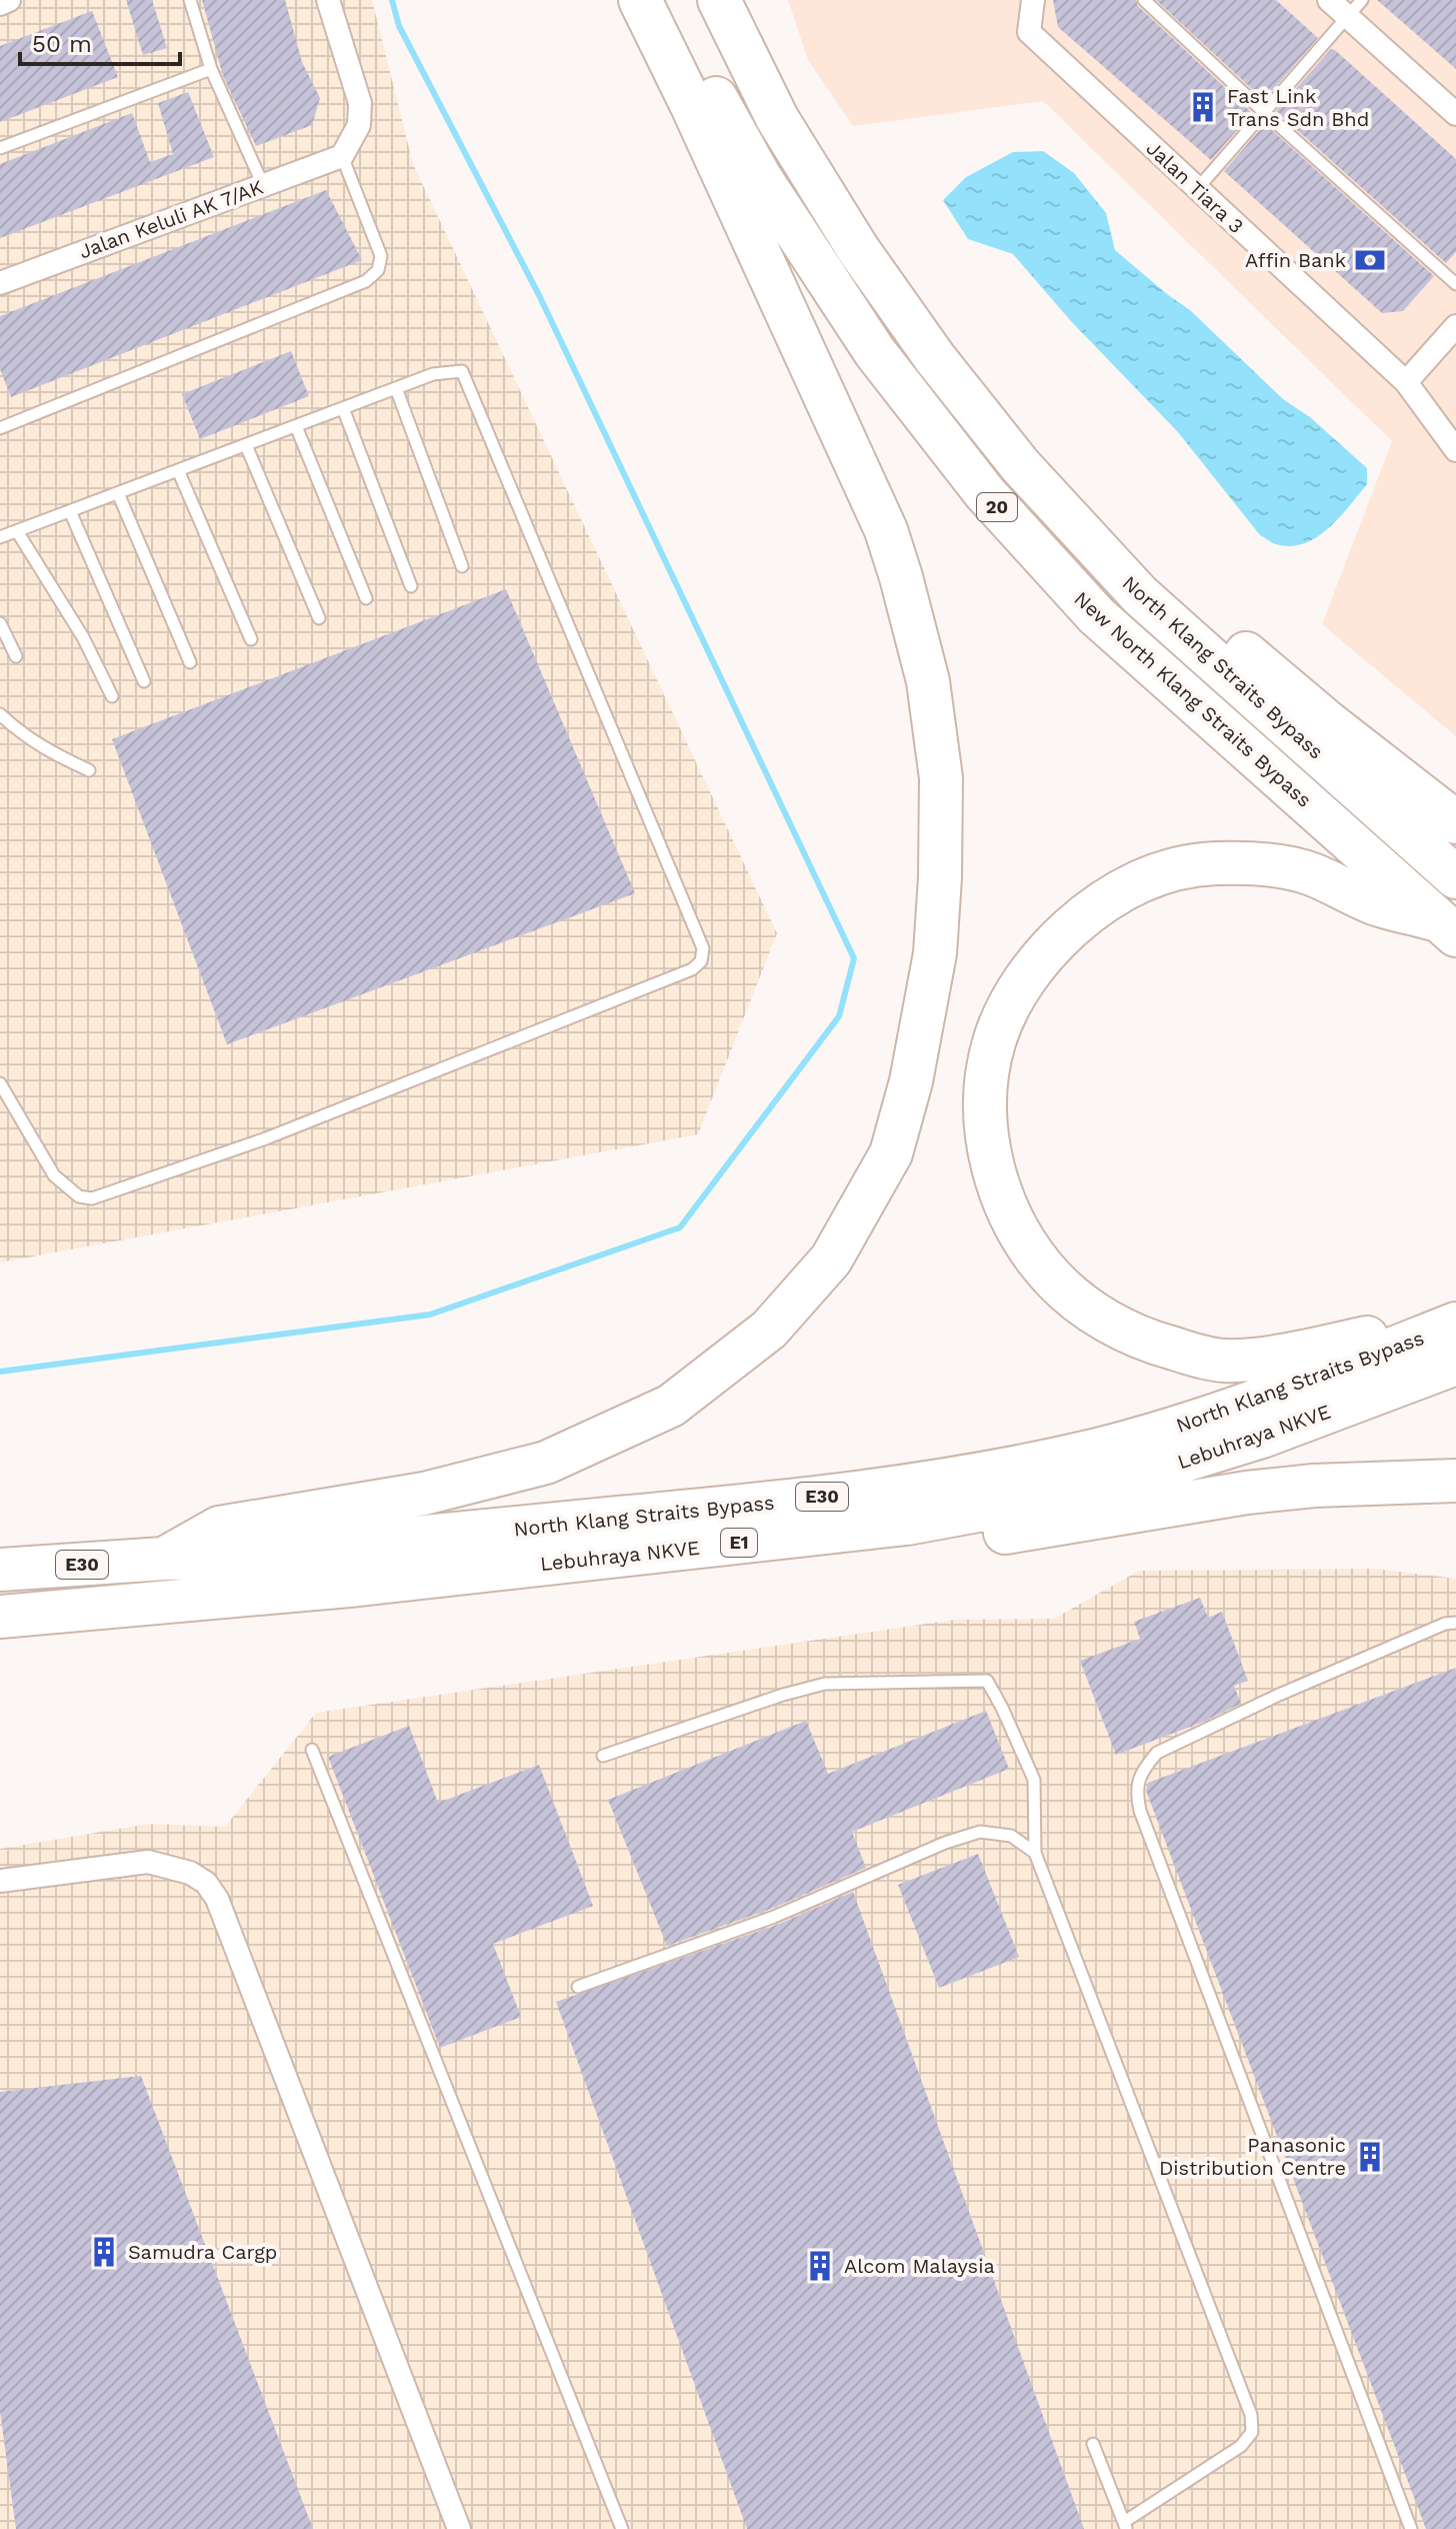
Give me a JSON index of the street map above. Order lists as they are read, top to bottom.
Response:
{
  "streets": {
    "highway": [
      "20",
      "North Klang Straits Bypass",
      "New North Klang Straits Bypass",
      "Lebuhraya NKVE",
      "E30",
      "E1"
    ],
    "street": ["Jalan Tiara 3", "Jalan Keluli AK 7/AK"]
  },
  "places": {
    "building": [
      "Fast Link Trans Sdn Bhd",
      "Panasonic Distribution Centre",
      "Samudra Cargp",
      "Alcom Malaysia"
    ],
    "bank": ["Affin Bank"]
  },
  "scale_bar": "50 m"
}
